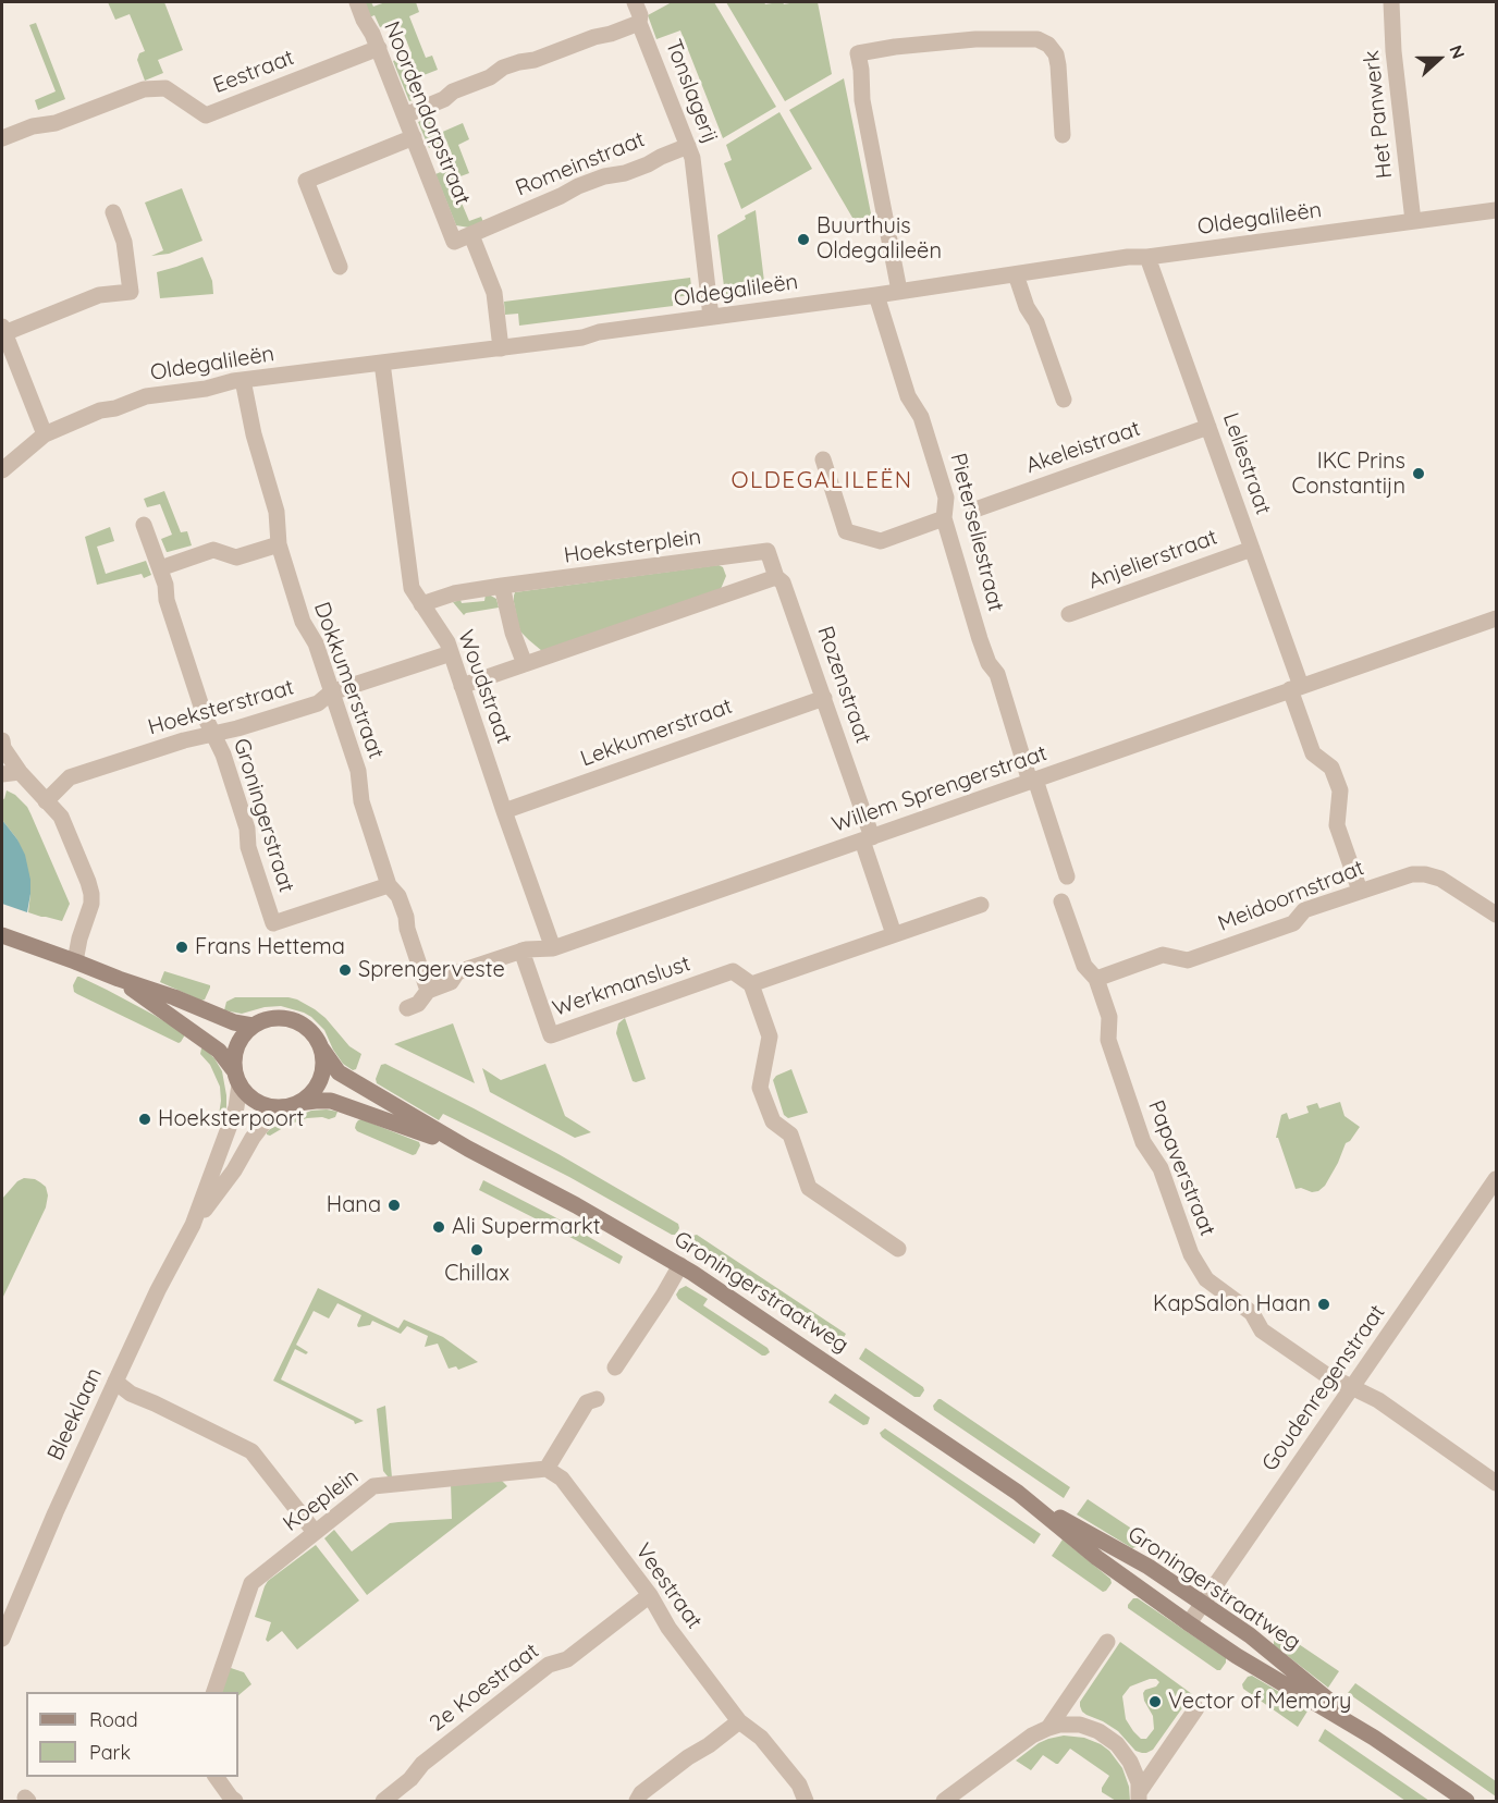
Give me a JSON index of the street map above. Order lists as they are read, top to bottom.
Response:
{
  "streets": {
    "main road": ["Groningerstraatweg"],
    "street": [
      "Eestraat",
      "Tonslagerij",
      "Noordendorpstraat",
      "Het Panwerk",
      "Romeinstraat",
      "Oldegalileën",
      "Akeleistraat",
      "Leliestraat",
      "Pieterseliestraat",
      "Hoeksterplein",
      "Anjelierstraat",
      "Dokkumerstraat",
      "Rozenstraat",
      "Woudstraat",
      "Hoeksterstraat",
      "Lekkumerstraat",
      "Willem Sprengerstraat",
      "Groningerstraat",
      "Meidoornstraat",
      "Werkmanslust",
      "Papaverstraat",
      "Goudenregenstraat",
      "Bleeklaan",
      "Koeplein",
      "Veestraat",
      "2e Koestraat"
    ]
  },
  "crossings": [
    ["Eestraat", "Noordendorpstraat"],
    ["Tonslagerij", "Romeinstraat"],
    ["Tonslagerij", "Oldegalileën"],
    ["Noordendorpstraat", "Romeinstraat"],
    ["Noordendorpstraat", "Oldegalileën"],
    ["Het Panwerk", "Oldegalileën"],
    ["Oldegalileën", "Leliestraat"],
    ["Oldegalileën", "Pieterseliestraat"],
    ["Oldegalileën", "Dokkumerstraat"],
    ["Oldegalileën", "Woudstraat"],
    ["Akeleistraat", "Leliestraat"],
    ["Leliestraat", "Anjelierstraat"],
    ["Leliestraat", "Willem Sprengerstraat"],
    ["Leliestraat", "Meidoornstraat"],
    ["Pieterseliestraat", "Willem Sprengerstraat"],
    ["Hoeksterplein", "Rozenstraat"],
    ["Hoeksterplein", "Woudstraat"],
    ["Dokkumerstraat", "Hoeksterstraat"],
    ["Dokkumerstraat", "Willem Sprengerstraat"],
    ["Dokkumerstraat", "Groningerstraat"],
    ["Rozenstraat", "Lekkumerstraat"],
    ["Rozenstraat", "Willem Sprengerstraat"],
    ["Woudstraat", "Hoeksterstraat"],
    ["Woudstraat", "Lekkumerstraat"],
    ["Woudstraat", "Willem Sprengerstraat"],
    ["Hoeksterstraat", "Groningerstraat"],
    ["Willem Sprengerstraat", "Werkmanslust"],
    ["Meidoornstraat", "Papaverstraat"],
    ["Papaverstraat", "Goudenregenstraat"],
    ["Groningerstraatweg", "Goudenregenstraat"],
    ["Groningerstraatweg", "Bleeklaan"],
    ["Koeplein", "Veestraat"],
    ["Veestraat", "2e Koestraat"]
  ],
  "districts": ["OLDEGALILEËN"],
  "places": [
    "Buurthuis Oldegalileën",
    "IKC Prins Constantijn",
    "Frans Hettema",
    "Sprengerveste",
    "Hoeksterpoort",
    "Hana",
    "Ali Supermarkt",
    "Chillax",
    "KapSalon Haan",
    "Vector of Memory"
  ],
  "legend": ["Road", "Park"],
  "north": "right"
}
